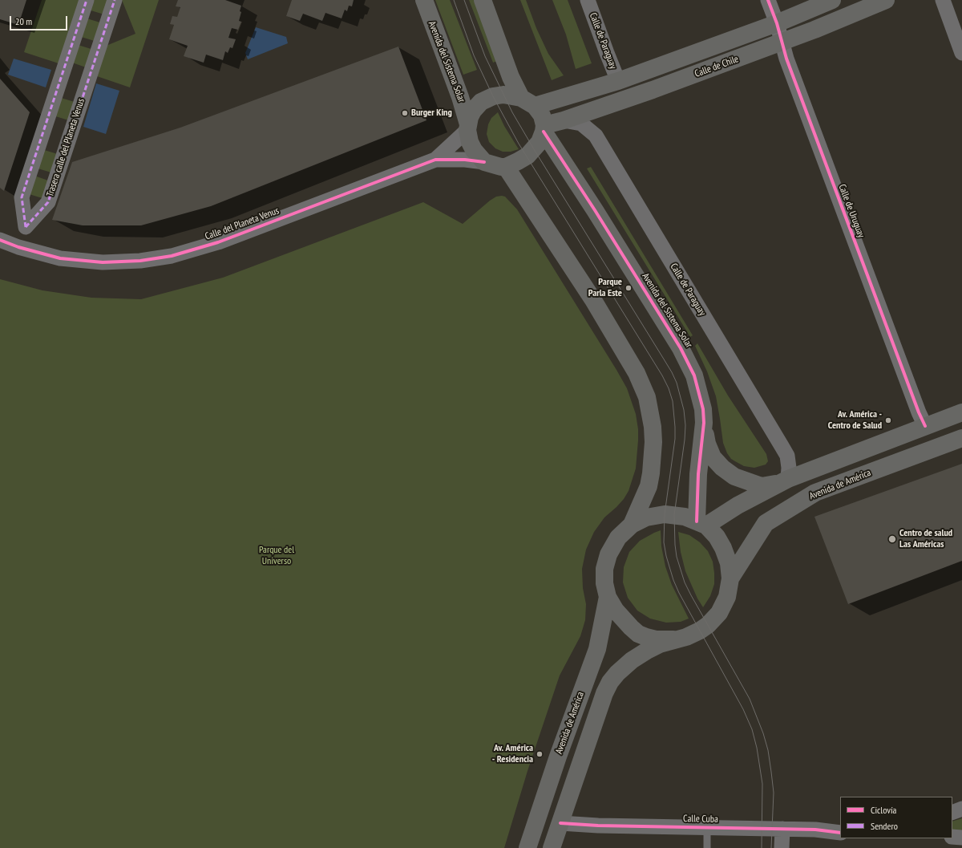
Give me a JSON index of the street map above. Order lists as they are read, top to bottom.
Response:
{
  "streets": {
    "street": [
      "Calle de Paraguay",
      "Avenida del Sistema Solar",
      "Calle de Chile",
      "Trasera calle del Planeta Venus",
      "Calle de Uruguay",
      "Calle del Planeta Venus",
      "Avenida de América",
      "Calle Cuba"
    ]
  },
  "crossings": [
    ["Calle de Paraguay", "Calle de Chile"],
    ["Avenida del Sistema Solar", "Calle de Chile"],
    ["Avenida del Sistema Solar", "Calle del Planeta Venus"],
    ["Avenida del Sistema Solar", "Avenida de América"],
    ["Calle de Chile", "Calle de Uruguay"],
    ["Calle de Chile", "Calle del Planeta Venus"],
    ["Avenida de América", "Calle Cuba"]
  ],
  "parks": ["Parque del Universo"],
  "places": [
    "Burger King",
    "Parque Parla Este",
    "Av. América - Centro de Salud",
    "Centro de salud Las Américas",
    "Av. América - Residencia"
  ],
  "legend": ["Ciclovía", "Sendero"],
  "scale_bar": "20 m"
}
